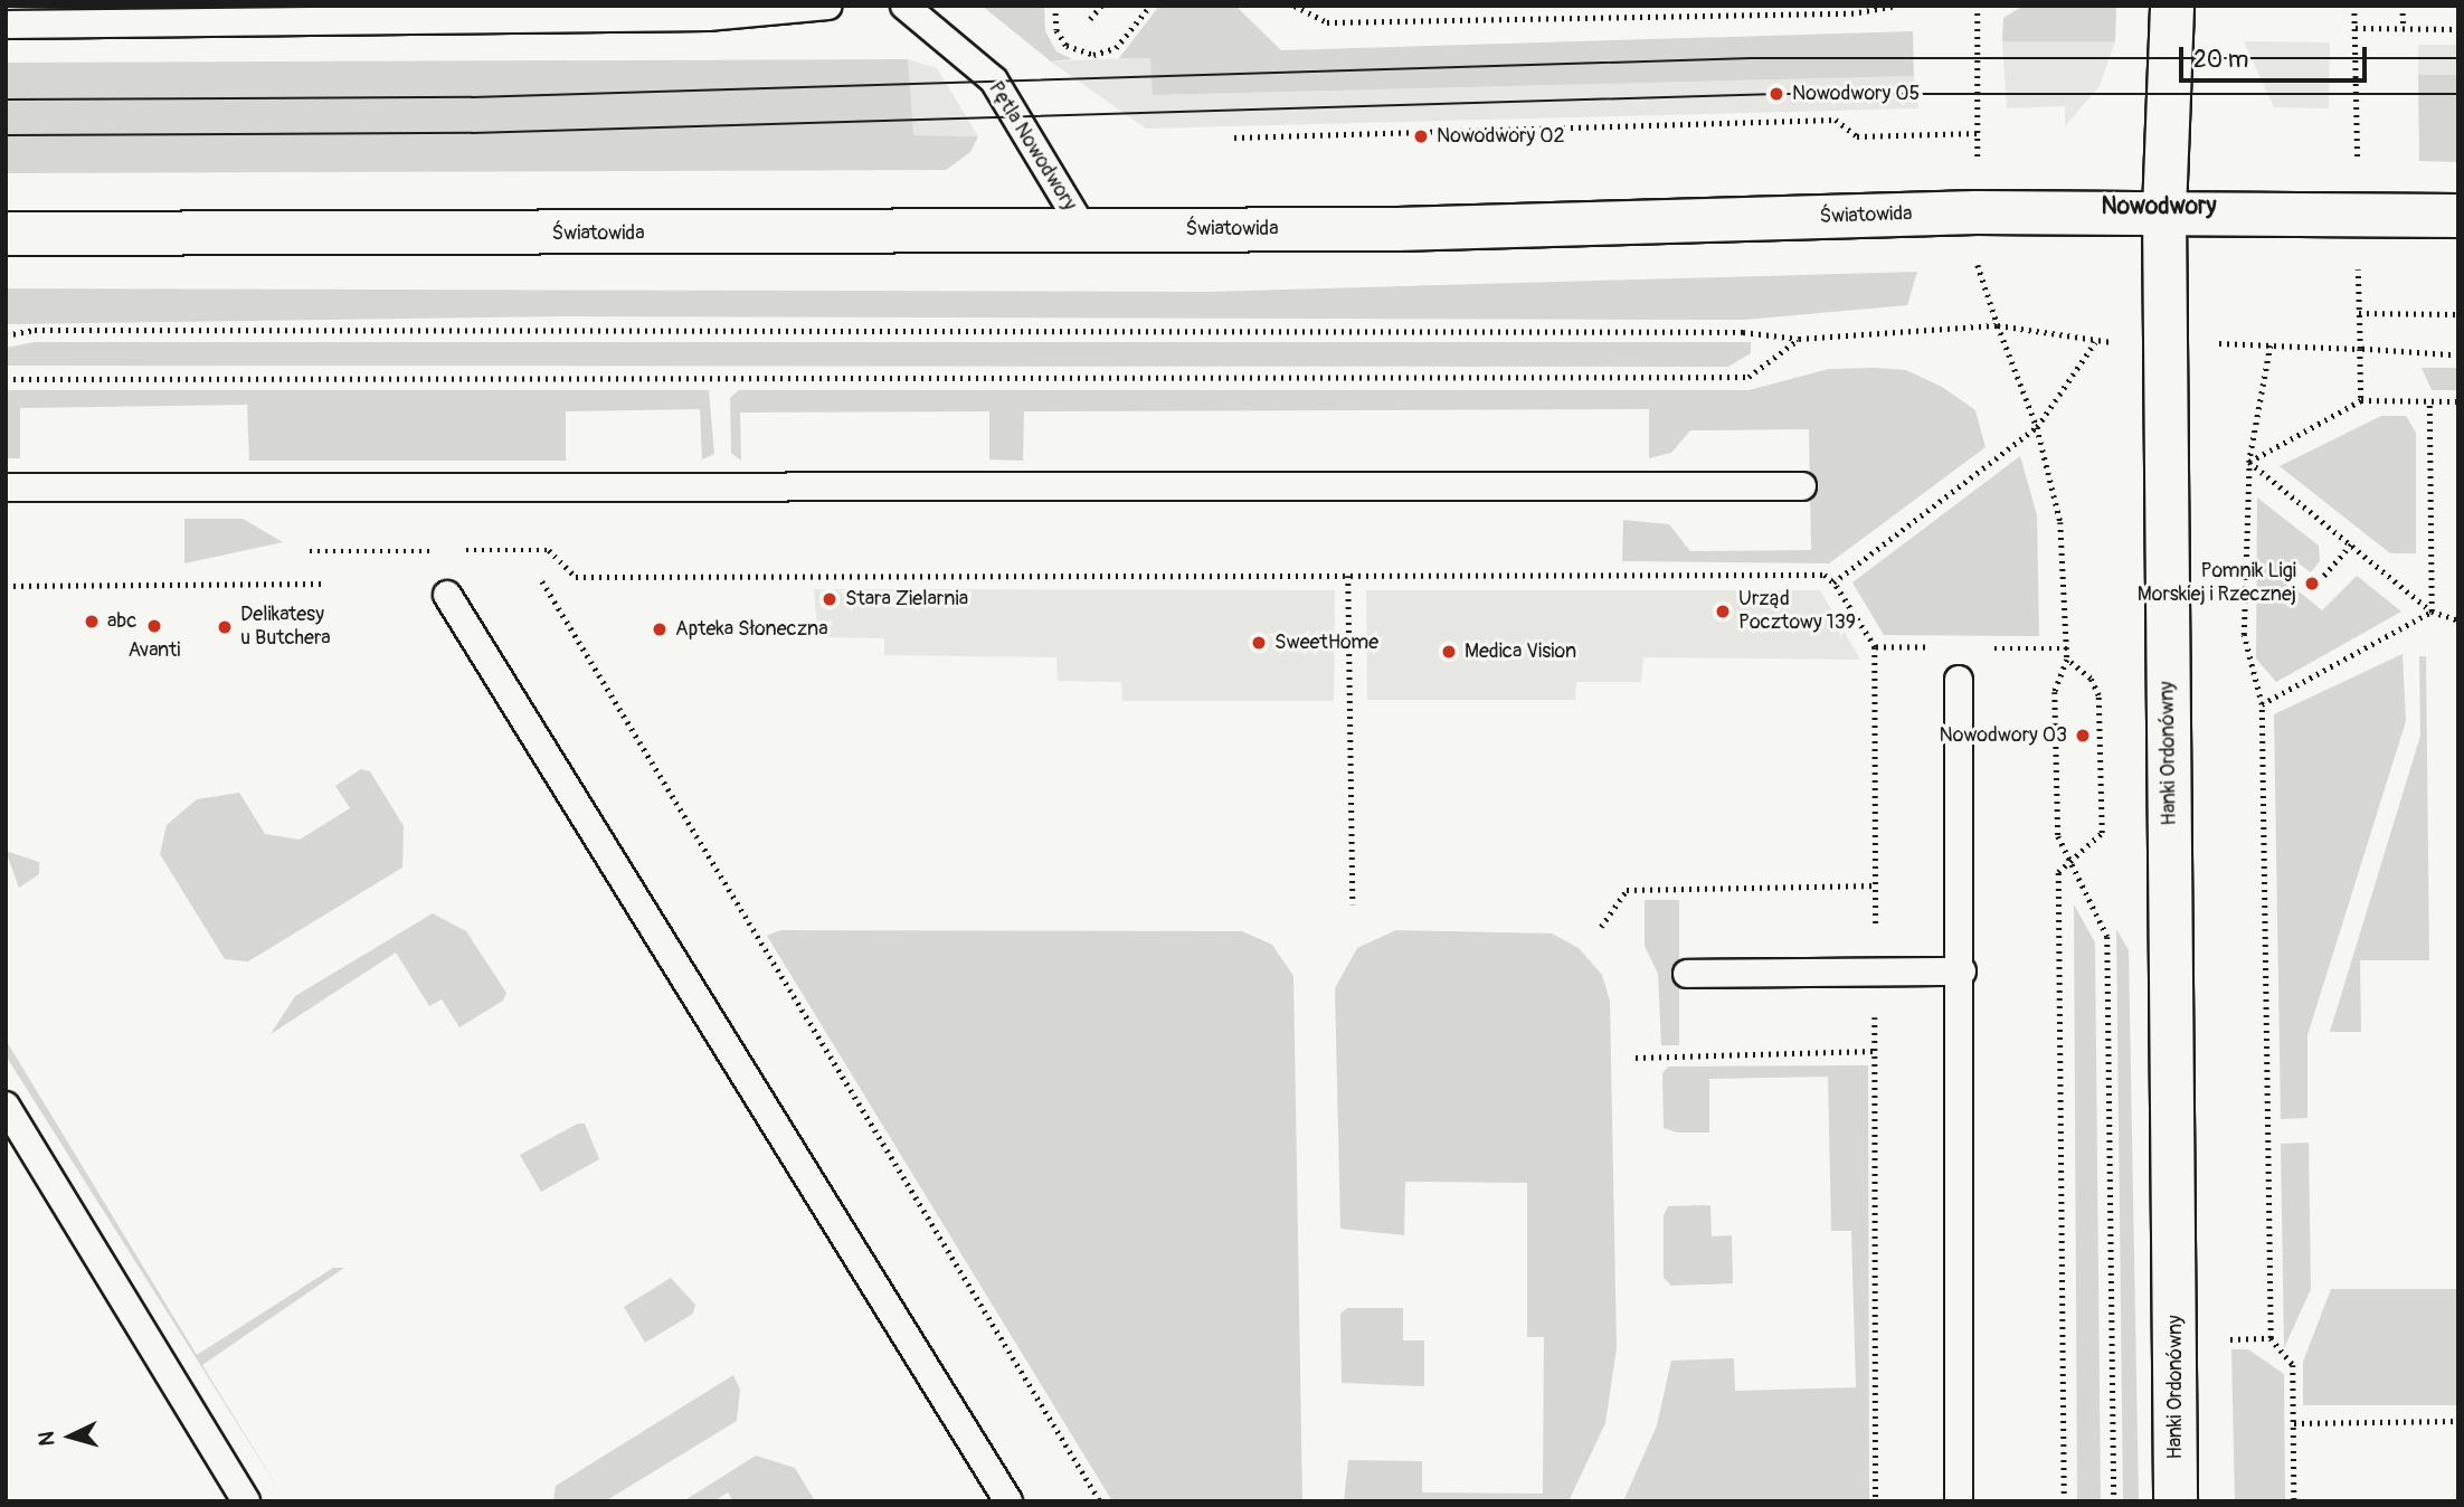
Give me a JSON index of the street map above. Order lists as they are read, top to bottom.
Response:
{
  "streets": {
    "street": ["Światowida", "Hanki Ordonówny"],
    "lane": ["Pętla Nowodwory"]
  },
  "crossings": [
    ["Pętla Nowodwory", "Światowida"],
    ["Światowida", "Hanki Ordonówny"]
  ],
  "districts": ["Nowodwory"],
  "places": [
    "Nowodwory 05",
    "Nowodwory 02",
    "Pomnik Ligi Morskiej i Rzecznej",
    "Stara Zielarnia",
    "Urząd Pocztowy 139",
    "abc",
    "Avanti",
    "Delikatesy u Butchera",
    "Apteka Słoneczna",
    "SweetHome",
    "Medica Vision",
    "Nowodwory 03"
  ],
  "scale_bar": "20 m",
  "north": "left"
}
